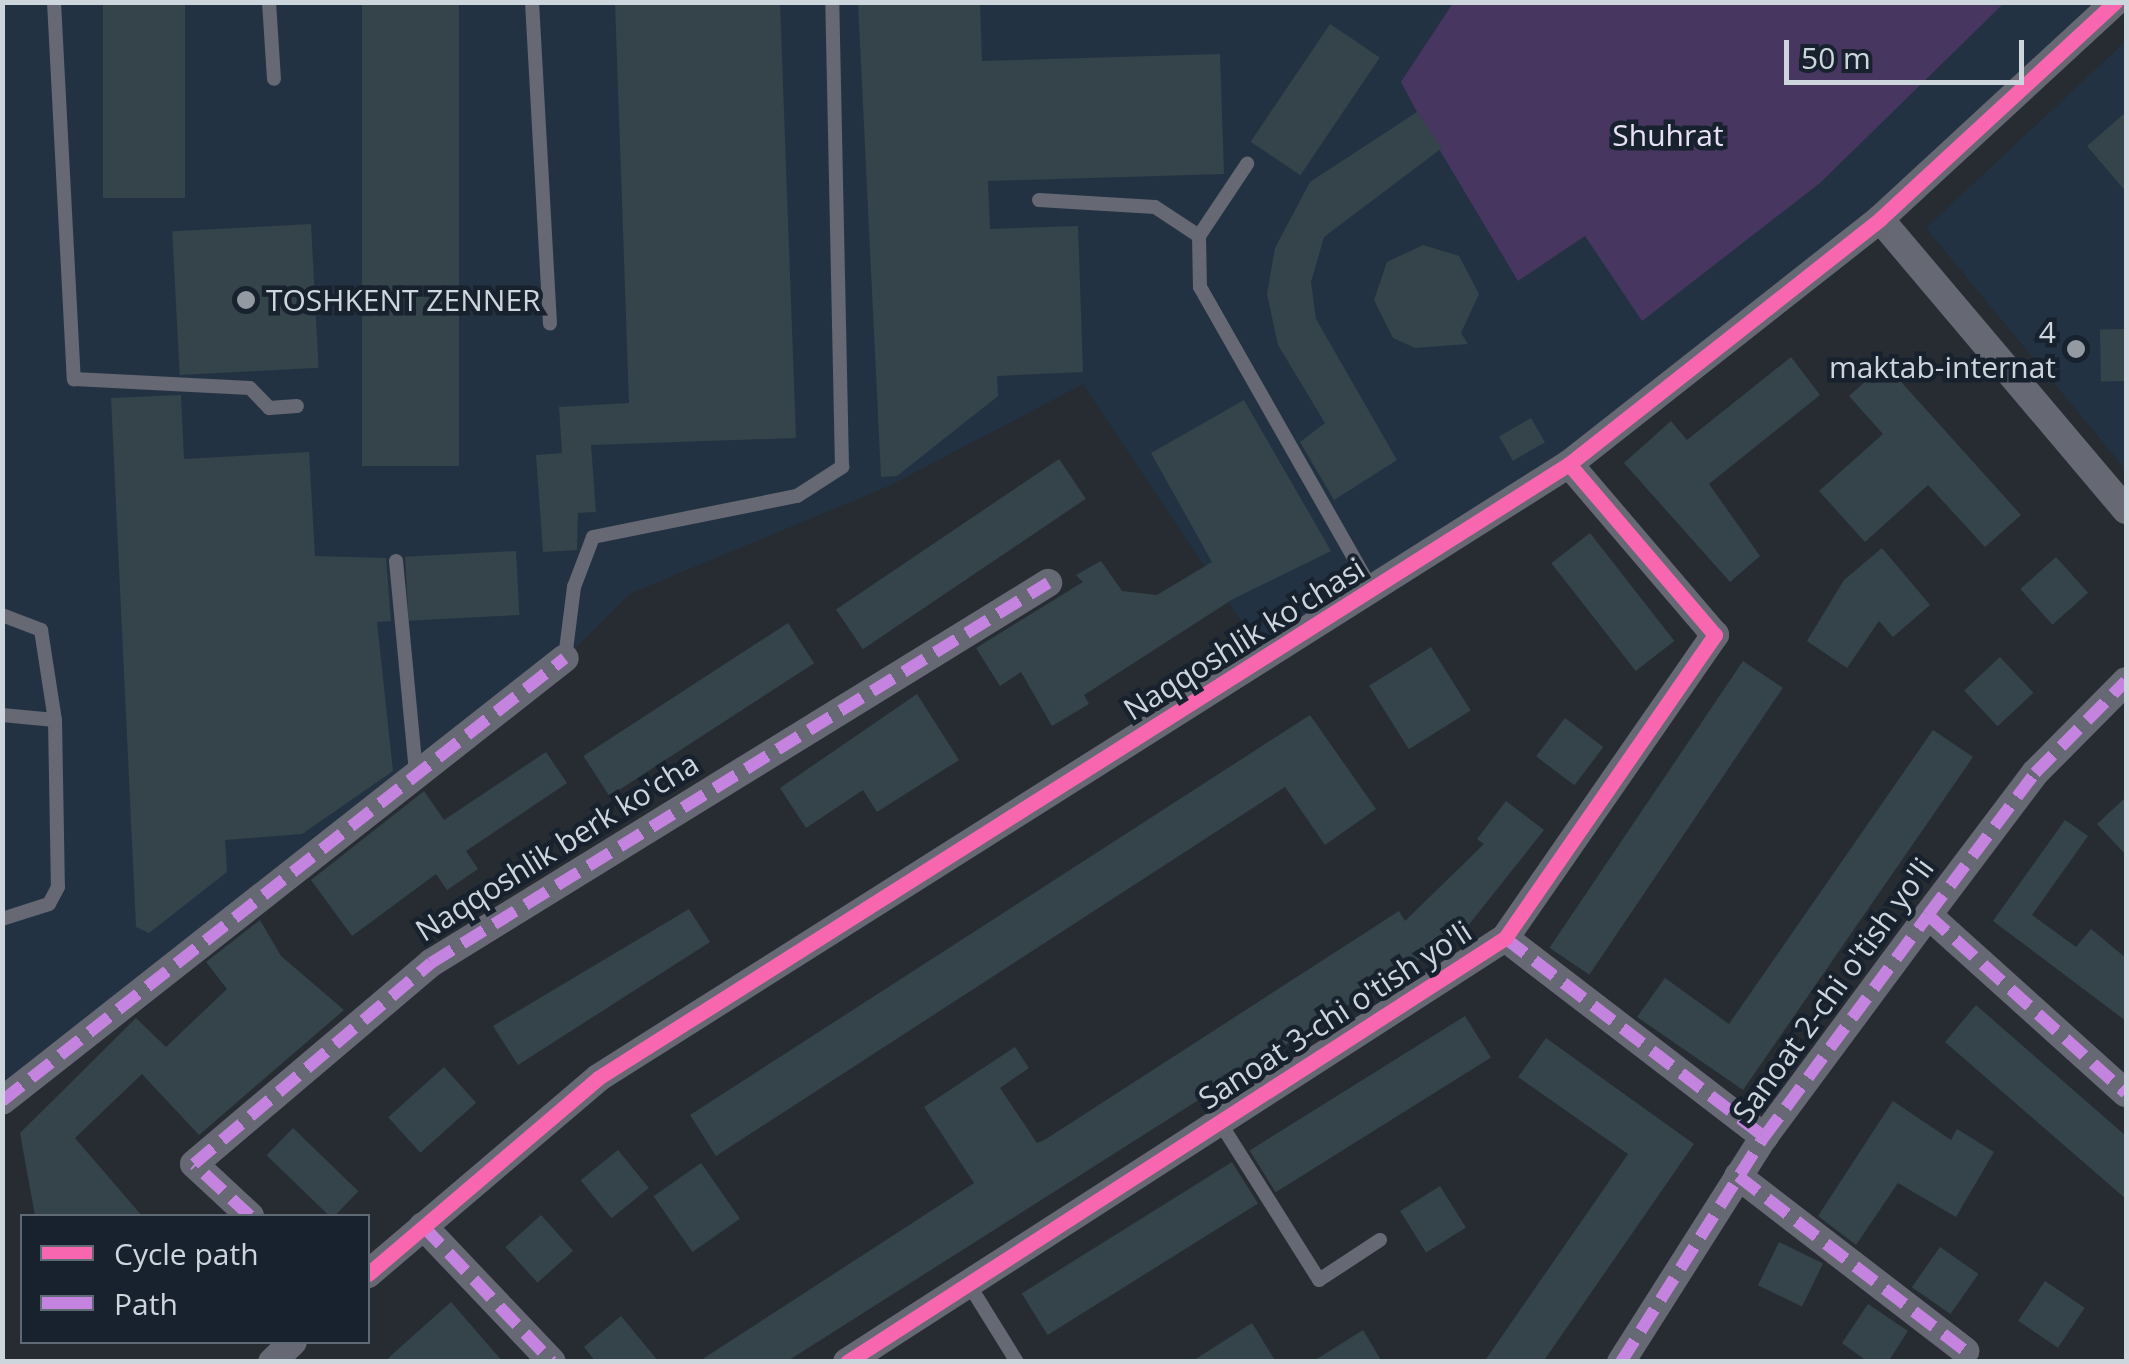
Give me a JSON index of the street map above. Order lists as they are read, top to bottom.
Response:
{
  "streets": {
    "street": [
      "Naqqoshlik ko'chasi",
      "Naqqoshlik berk ko'cha",
      "Sanoat 2-chi o'tish yo'li",
      "Sanoat 3-chi o'tish yo'li"
    ]
  },
  "crossings": [
    ["Naqqoshlik ko'chasi", "Sanoat 3-chi o'tish yo'li"]
  ],
  "parks": ["Shuhrat"],
  "places": ["TOSHKENT ZENNER", "4 maktab-internat"],
  "legend": ["Cycle path", "Path"],
  "scale_bar": "50 m"
}
